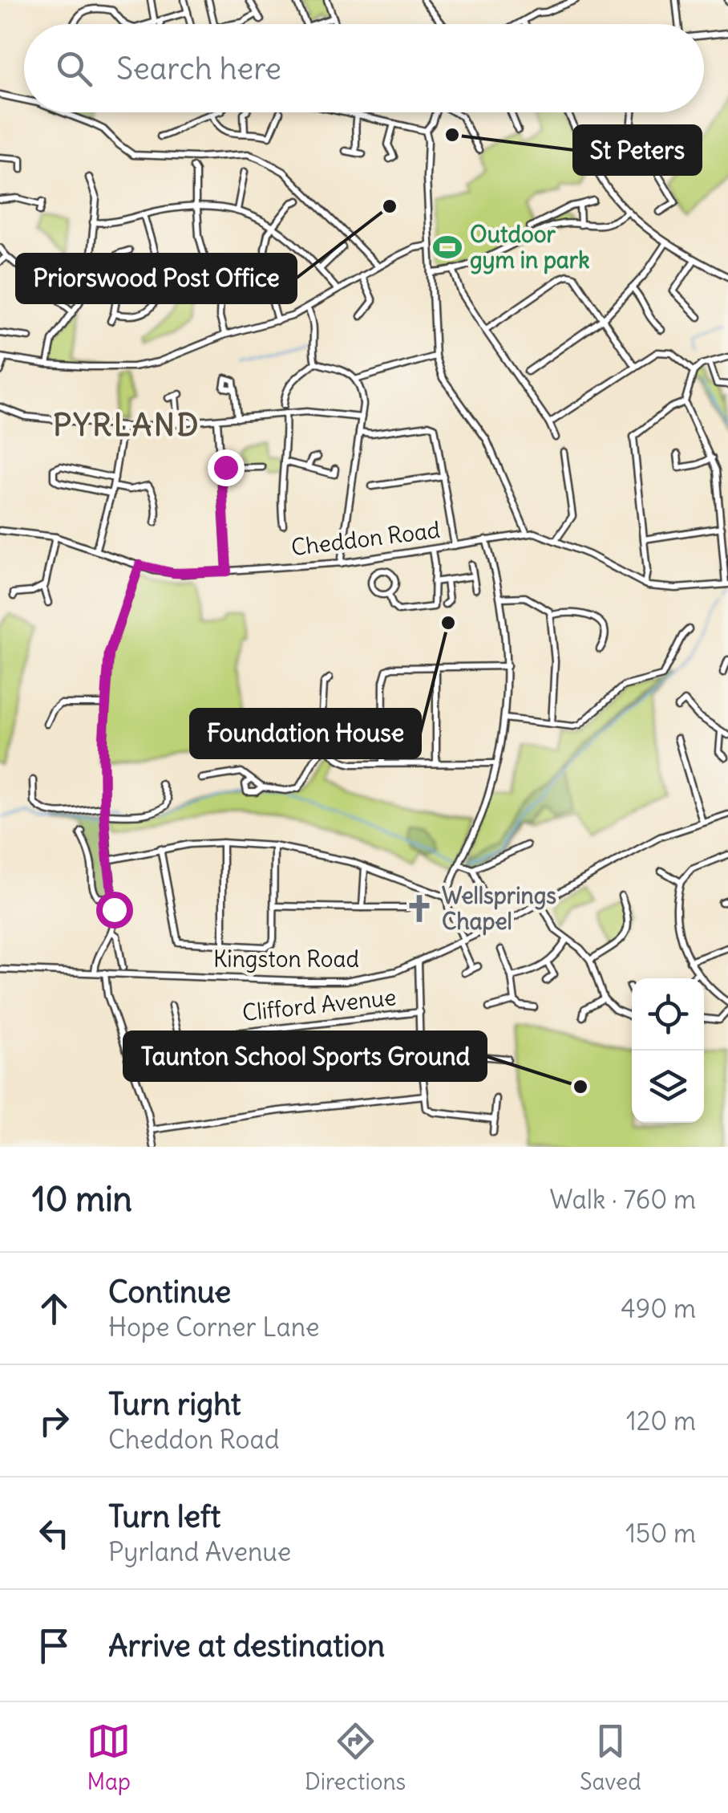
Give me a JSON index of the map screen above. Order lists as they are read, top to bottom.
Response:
{
  "streets": {
    "street": ["Cheddon Road", "Kingston Road", "Clifford Avenue"]
  },
  "districts": ["PYRLAND"],
  "places": {
    "other": [
      "St Peters",
      "Priorswood Post Office",
      "Foundation House",
      "Taunton School Sports Ground"
    ],
    "sports": ["Outdoor gym in park"],
    "church": ["Wellsprings Chapel"]
  },
  "page": {
    "search": "Search here",
    "heading": ["10 min", "Walk · 760 m"],
    "list": [
      ["Continue", "Hope Corner Lane", "490 m"],
      ["Turn right", "Cheddon Road", "120 m"],
      ["Turn left", "Pyrland Avenue", "150 m"],
      "Arrive at destination"
    ],
    "nav": ["Map", "Directions", "Saved"]
  }
}
